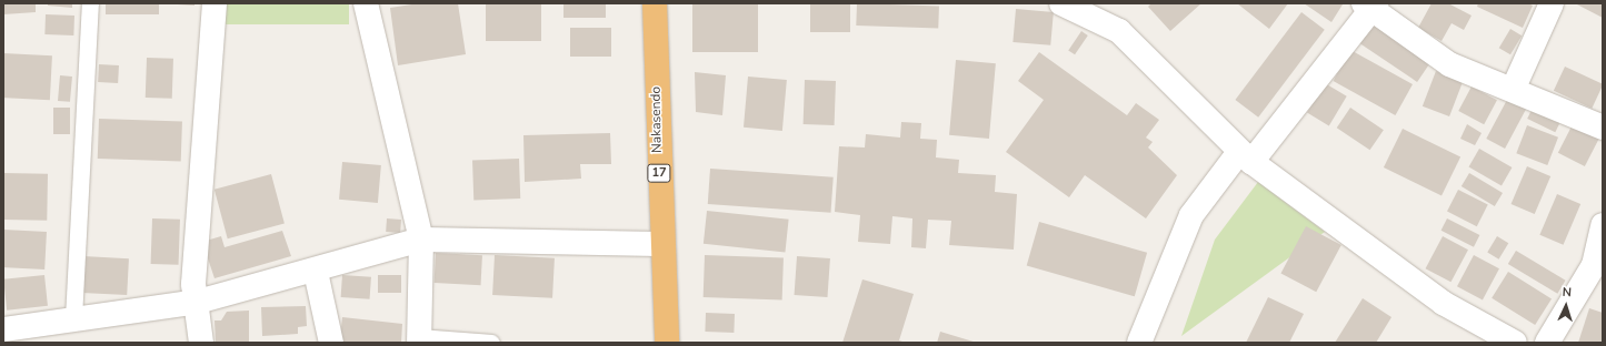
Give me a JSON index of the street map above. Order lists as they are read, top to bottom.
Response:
{
  "streets": {
    "highway": ["Nakasendo", "17"]
  },
  "north": "top"
}
